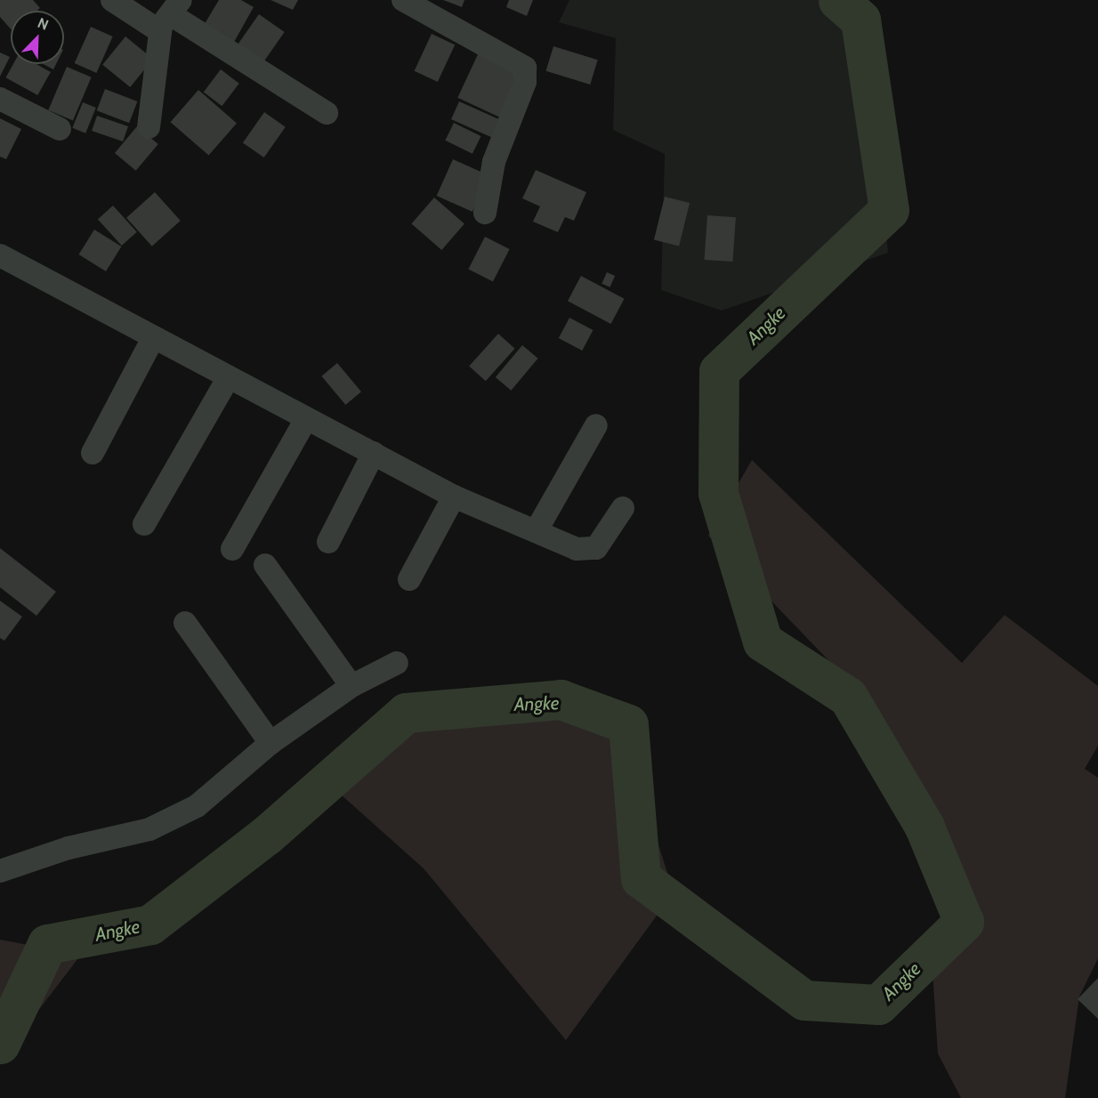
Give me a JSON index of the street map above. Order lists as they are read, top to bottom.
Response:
{
  "water": ["Angke"],
  "north": "top right"
}
